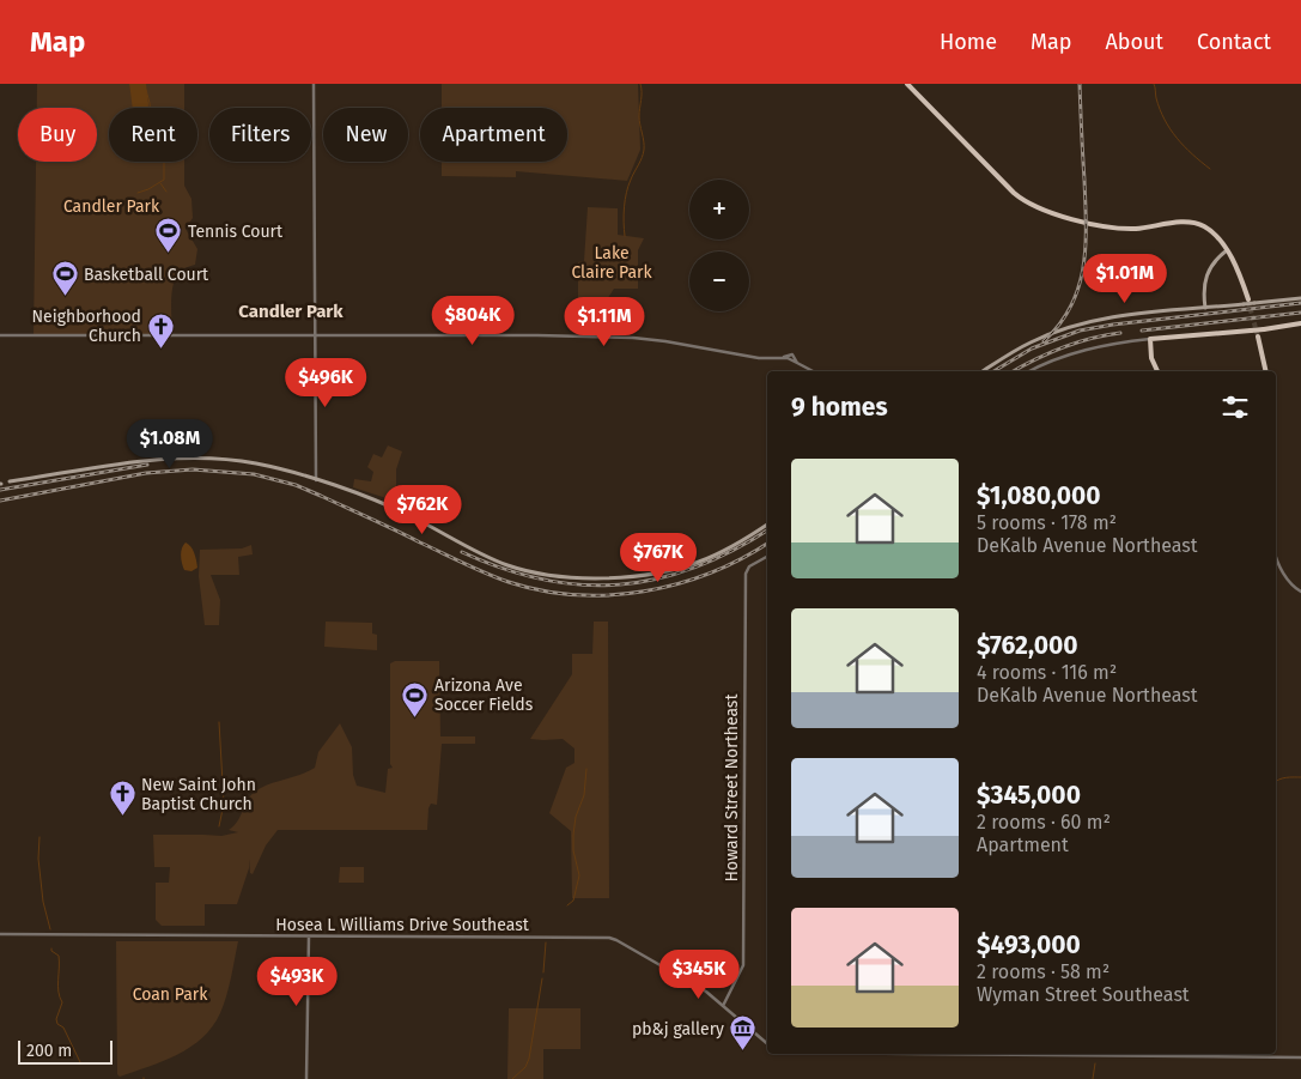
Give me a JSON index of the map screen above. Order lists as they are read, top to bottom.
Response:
{
  "streets": {
    "street": ["Howard Street Northeast", "Hosea L Williams Drive Southeast"]
  },
  "crossings": [
    ["Howard Street Northeast", "Hosea L Williams Drive Southeast"]
  ],
  "districts": ["Candler Park"],
  "parks": ["Candler Park", "Lake Claire Park", "Coan Park"],
  "places": {
    "sports": ["Tennis Court", "Basketball Court", "Arizona Ave Soccer Fields"],
    "church": ["Neighborhood Church", "New Saint John Baptist Church"],
    "museum": ["pb&j gallery"]
  },
  "scale_bar": "200 m",
  "page": {
    "header": "Map",
    "nav": [
      "Home",
      "Map",
      "About",
      "Contact"
    ],
    "chip": [
      "Buy",
      "Rent",
      "Filters",
      "New",
      "Apartment"
    ],
    "map_buttons": ["+", "−"],
    "price": [
      "$1.01M",
      "$804K",
      "$1.11M",
      "$496K",
      "$1.08M",
      "$762K",
      "$767K",
      "$345K",
      "$493K"
    ],
    "heading": "9 homes",
    "list": [
      {
        "name": "$1,080,000",
        "note": "5 rooms · 178 m² · DeKalb Avenue Northeast"
      },
      {
        "name": "$762,000",
        "note": "4 rooms · 116 m² · DeKalb Avenue Northeast"
      },
      {
        "name": "$345,000",
        "note": "2 rooms · 60 m² · Apartment"
      },
      {
        "name": "$493,000",
        "note": "2 rooms · 58 m² · Wyman Street Southeast"
      }
    ],
    "scale": "200 m"
  }
}
